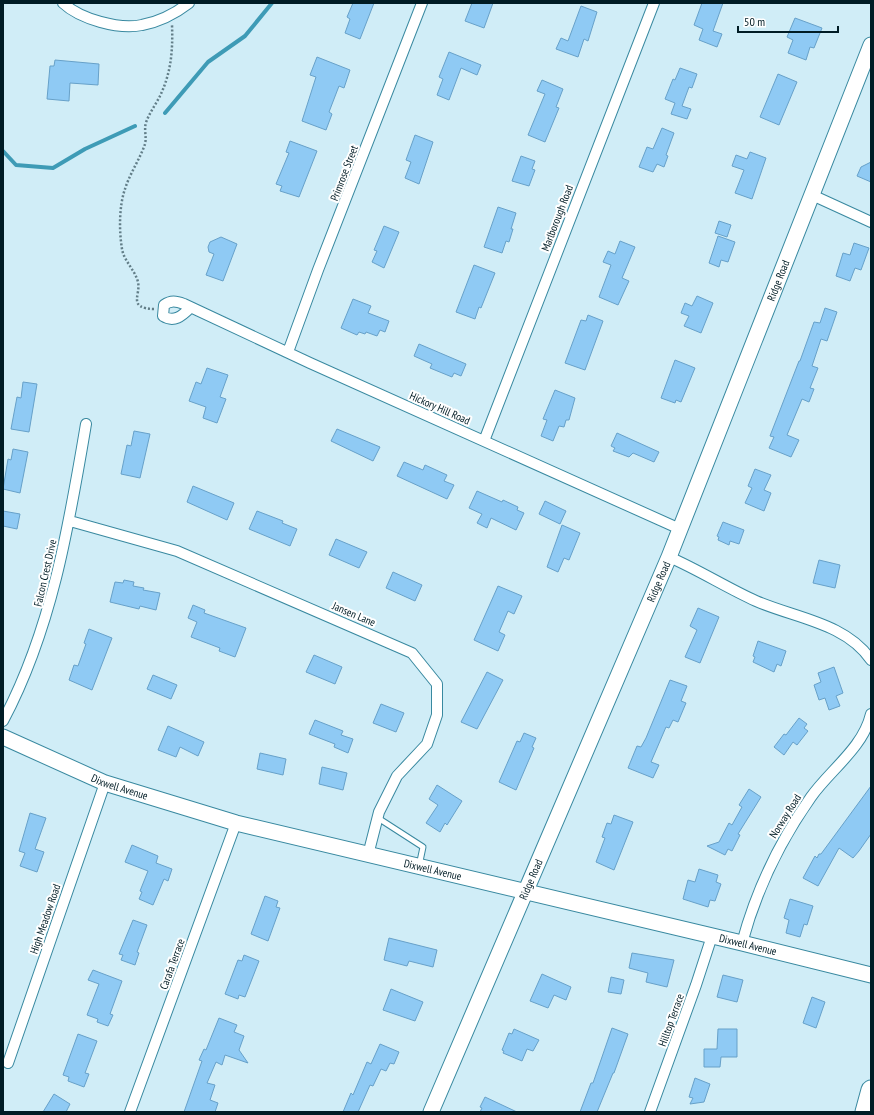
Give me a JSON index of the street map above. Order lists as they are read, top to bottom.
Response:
{
  "streets": {
    "main road": ["Ridge Road", "Dixwell Avenue"],
    "street": [
      "Primrose Street",
      "Marlborough Road",
      "Hickory Hill Road",
      "Falcon Crest Drive",
      "Jansen Lane",
      "Norway Road",
      "High Meadow Road",
      "Carafa Terrace",
      "Hilltop Terrace"
    ]
  },
  "crossings": [
    ["Primrose Street", "Hickory Hill Road"],
    ["Marlborough Road", "Hickory Hill Road"],
    ["Ridge Road", "Hickory Hill Road"],
    ["Ridge Road", "Dixwell Avenue"],
    ["Falcon Crest Drive", "Jansen Lane"],
    ["Jansen Lane", "Dixwell Avenue"],
    ["Dixwell Avenue", "Norway Road"],
    ["Dixwell Avenue", "High Meadow Road"],
    ["Dixwell Avenue", "Carafa Terrace"],
    ["Dixwell Avenue", "Hilltop Terrace"]
  ],
  "scale_bar": "50 m"
}
